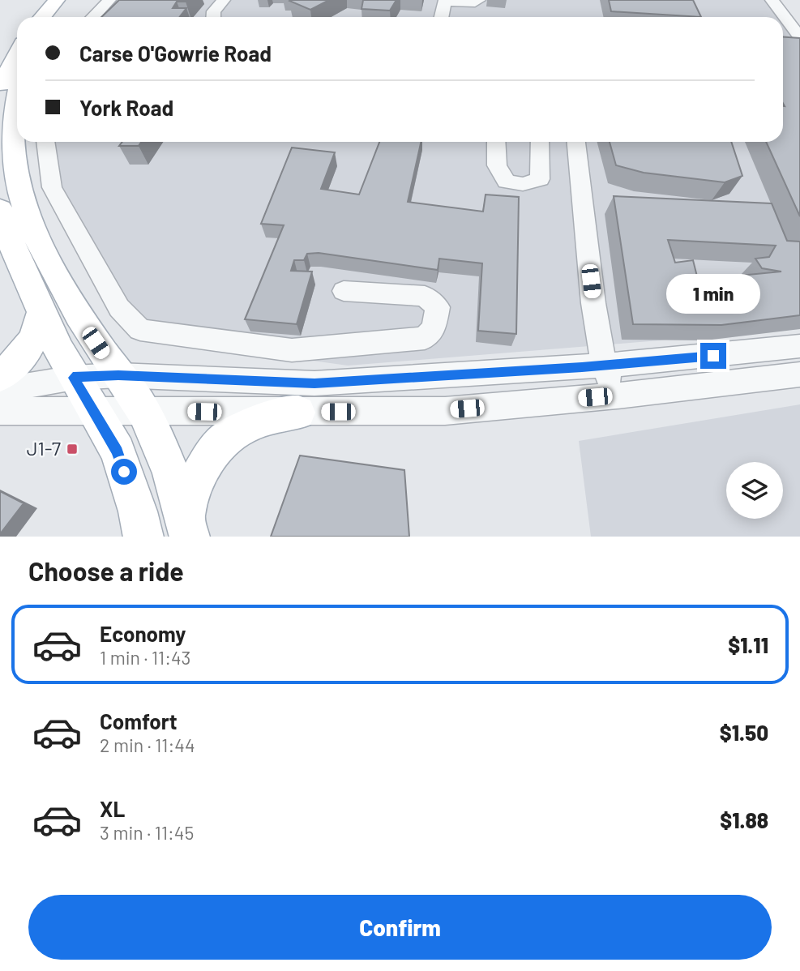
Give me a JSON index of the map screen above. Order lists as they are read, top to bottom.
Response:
{
  "places": {
    "transit": ["J1-7"]
  },
  "page": {
    "banner": ["Carse O'Gowrie Road", "York Road"],
    "bubble": "1 min",
    "heading": "Choose a ride",
    "list": [
      {
        "name": "Economy",
        "note": "1 min · 11:43",
        "value": "$1.11"
      },
      {
        "name": "Comfort",
        "note": "2 min · 11:44",
        "value": "$1.50"
      },
      {
        "name": "XL",
        "note": "3 min · 11:45",
        "value": "$1.88"
      }
    ],
    "buttons": "Confirm"
  }
}
